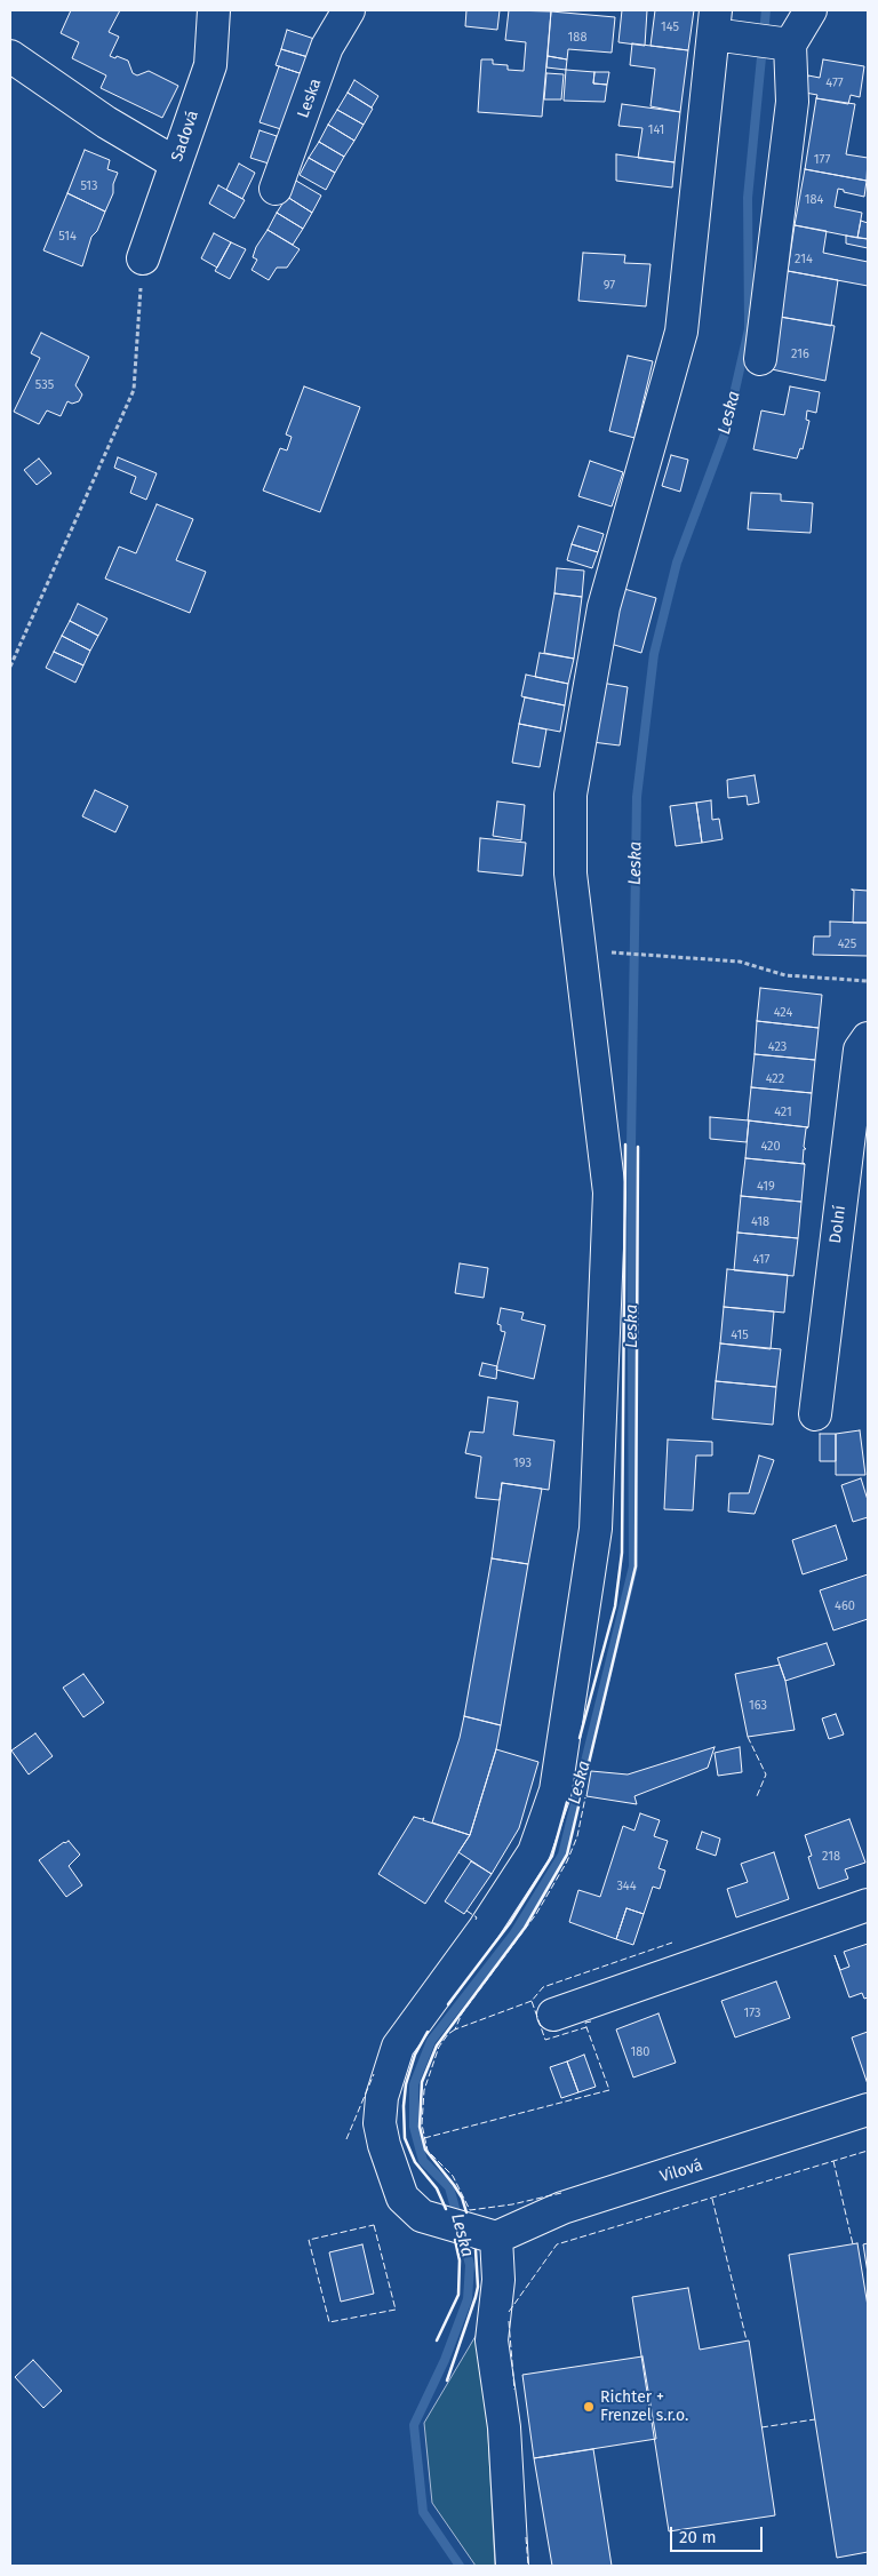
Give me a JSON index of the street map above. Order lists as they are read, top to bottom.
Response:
{
  "streets": {
    "street": [
      "Leska",
      "Sadová",
      "Dolní",
      "Vilová"
    ]
  },
  "water": ["Leska"],
  "places": ["Richter + Frenzel s.r.o."],
  "house_numbers": [
    "145",
    "188",
    "477",
    "141",
    "177",
    "513",
    "184",
    "514",
    "214",
    "97",
    "216",
    "535",
    "425",
    "424",
    "423",
    "422",
    "421",
    "420",
    "419",
    "418",
    "417",
    "415",
    "193",
    "460",
    "163",
    "218",
    "344",
    "173",
    "180"
  ],
  "scale_bar": "20 m"
}
